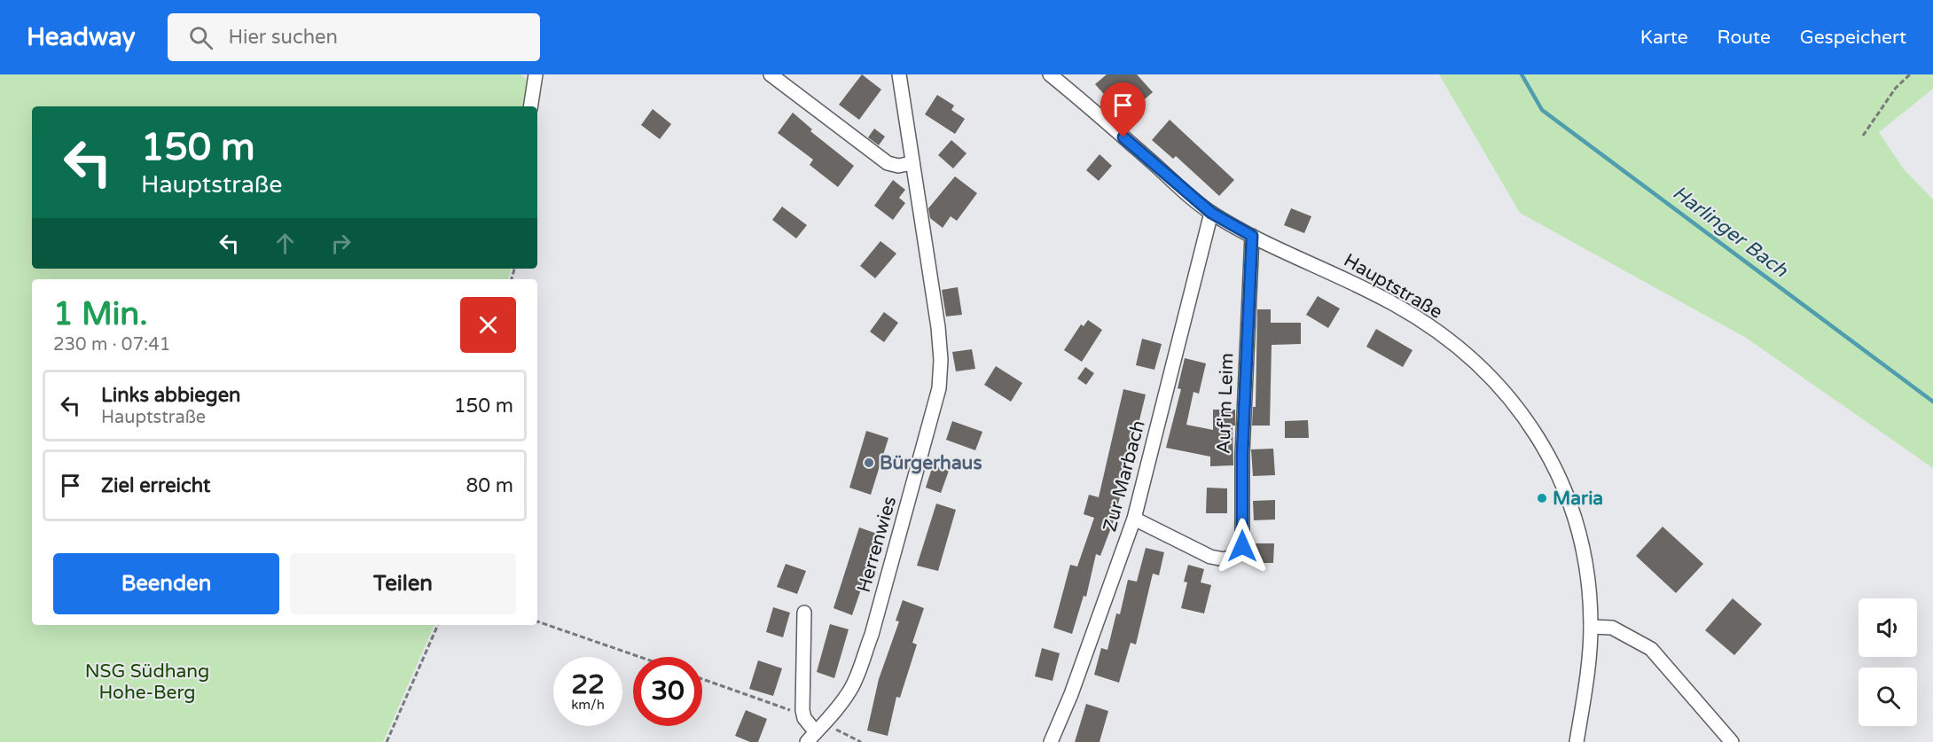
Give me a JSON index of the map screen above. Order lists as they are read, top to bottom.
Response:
{
  "streets": {
    "street": [
      "Hauptstraße",
      "Auf'm Leim",
      "Zur Marbach",
      "Herrenwies"
    ]
  },
  "crossings": [
    ["Hauptstraße", "Auf'm Leim"],
    ["Hauptstraße", "Zur Marbach"],
    ["Auf'm Leim", "Zur Marbach"]
  ],
  "water": ["Harlinger Bach"],
  "parks": ["NSG Südhang Hohe-Berg"],
  "places": ["Bürgerhaus", "Maria"],
  "page": {
    "header": "Headway",
    "search": "Hier suchen",
    "nav": ["Karte", "Route", "Gespeichert"],
    "turn": ["150 m", "Hauptstraße"],
    "heading": ["1 Min.", "230 m · 07:41"],
    "list": [
      {
        "name": "Links abbiegen",
        "note": "Hauptstraße",
        "value": "150 m"
      },
      {
        "name": "Ziel erreicht",
        "value": "80 m"
      }
    ],
    "buttons": ["Beenden", "Teilen"],
    "speed": "22 km/h",
    "limit": "30"
  }
}
